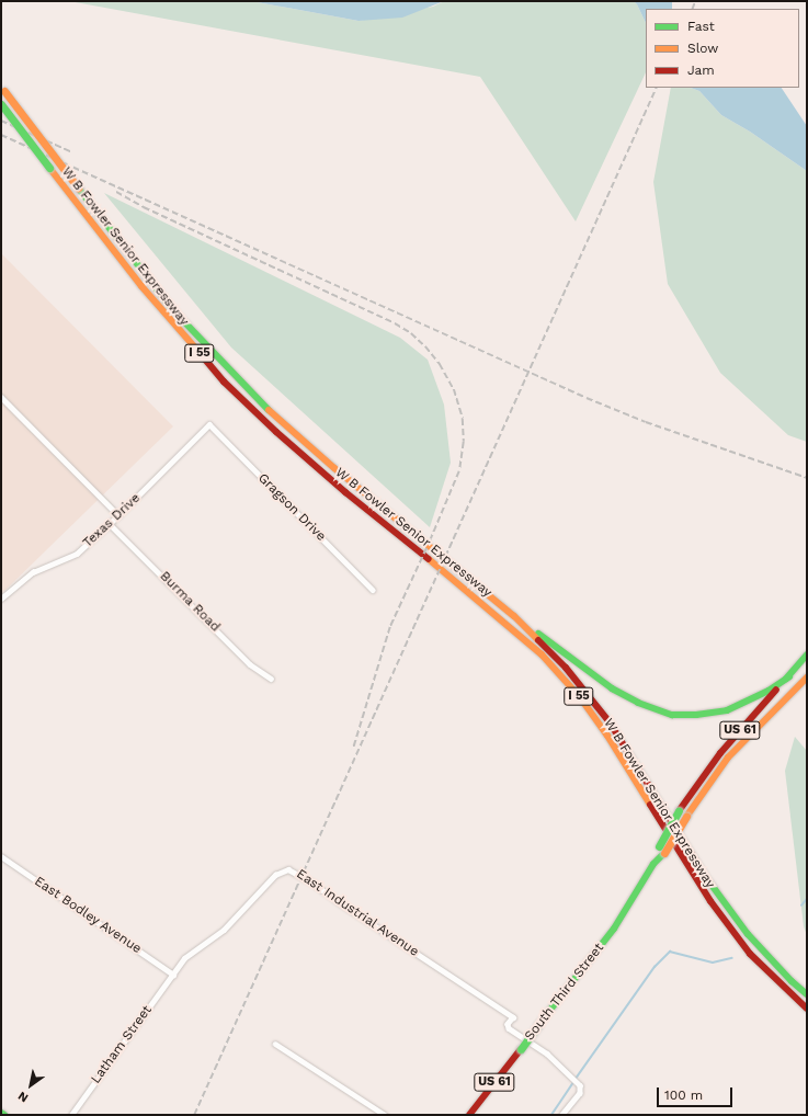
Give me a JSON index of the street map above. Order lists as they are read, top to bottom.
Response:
{
  "streets": {
    "main road": [
      "W B Fowler Senior Expressway",
      "I 55",
      "US 61",
      "South Third Street"
    ],
    "street": [
      "Gragson Drive",
      "Texas Drive",
      "Burma Road",
      "East Industrial Avenue",
      "East Bodley Avenue",
      "Latham Street"
    ]
  },
  "crossings": [
    ["Gragson Drive", "Texas Drive"],
    ["Texas Drive", "Burma Road"],
    ["East Industrial Avenue", "East Bodley Avenue"],
    ["East Industrial Avenue", "Latham Street"],
    ["East Bodley Avenue", "Latham Street"]
  ],
  "legend": ["Fast", "Slow", "Jam"],
  "scale_bar": "100 m",
  "north": "bottom left"
}
